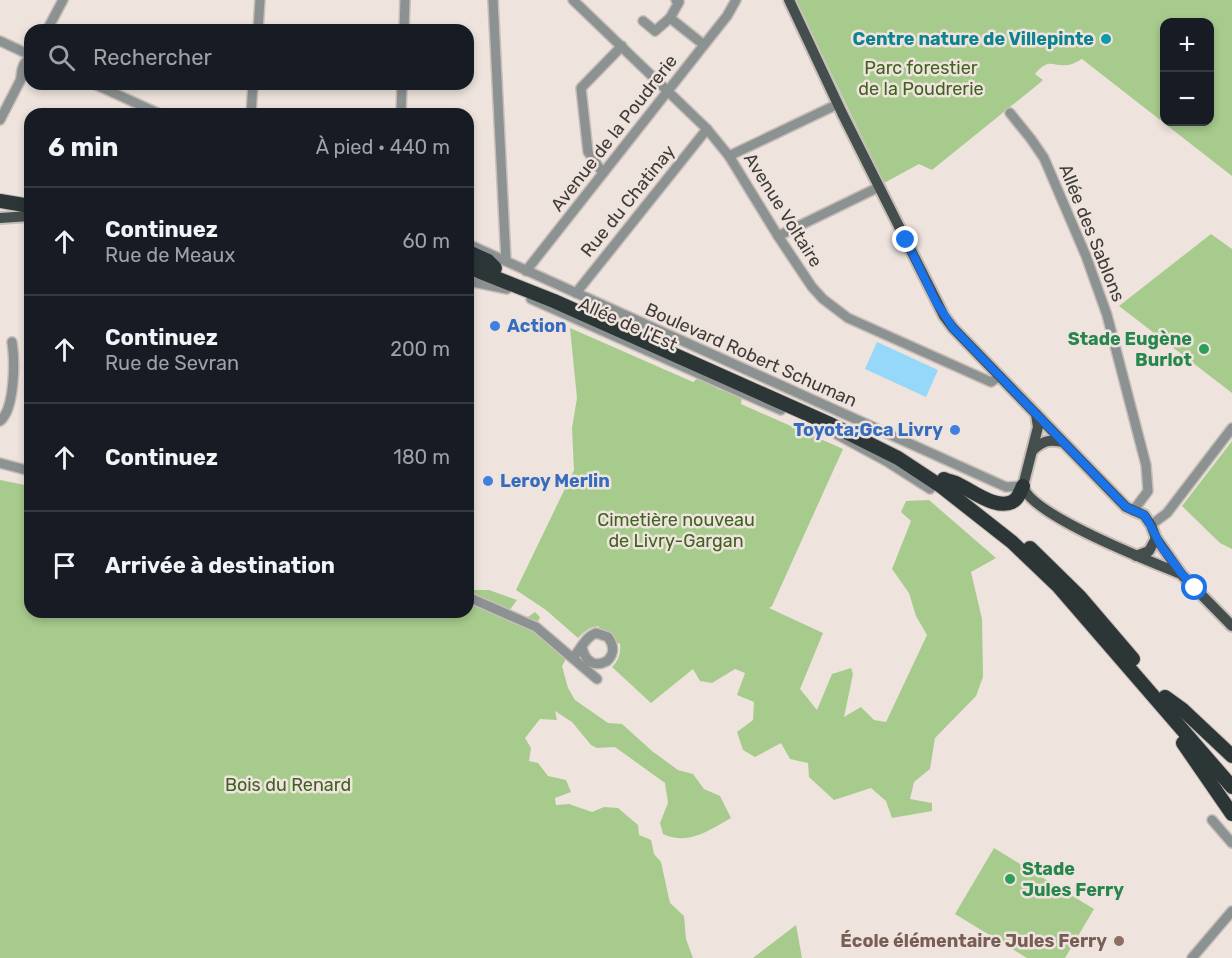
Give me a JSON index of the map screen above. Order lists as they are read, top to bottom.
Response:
{
  "streets": {
    "street": [
      "Avenue de la Poudrerie",
      "Rue du Chatinay",
      "Avenue Voltaire",
      "Allée des Sablons",
      "Allée de l'Est",
      "Boulevard Robert Schuman"
    ]
  },
  "crossings": [
    ["Avenue de la Poudrerie", "Avenue Voltaire"],
    ["Avenue de la Poudrerie", "Boulevard Robert Schuman"],
    ["Rue du Chatinay", "Avenue Voltaire"],
    ["Rue du Chatinay", "Boulevard Robert Schuman"]
  ],
  "parks": ["Parc forestier de la Poudrerie", "Cimetière nouveau de Livry-Gargan", "Bois du Renard"],
  "places": [
    "Centre nature de Villepinte",
    "Action",
    "Stade Eugène Burlot",
    "Toyota;Gca Livry",
    "Leroy Merlin",
    "Stade Jules Ferry",
    "École élémentaire Jules Ferry"
  ],
  "page": {
    "map_buttons": ["+", "−"],
    "search": "Rechercher",
    "heading": ["6 min", "À pied · 440 m"],
    "list": [
      ["Continuez", "Rue de Meaux", "60 m"],
      ["Continuez", "Rue de Sevran", "200 m"],
      ["Continuez", "180 m"],
      "Arrivée à destination"
    ]
  }
}
